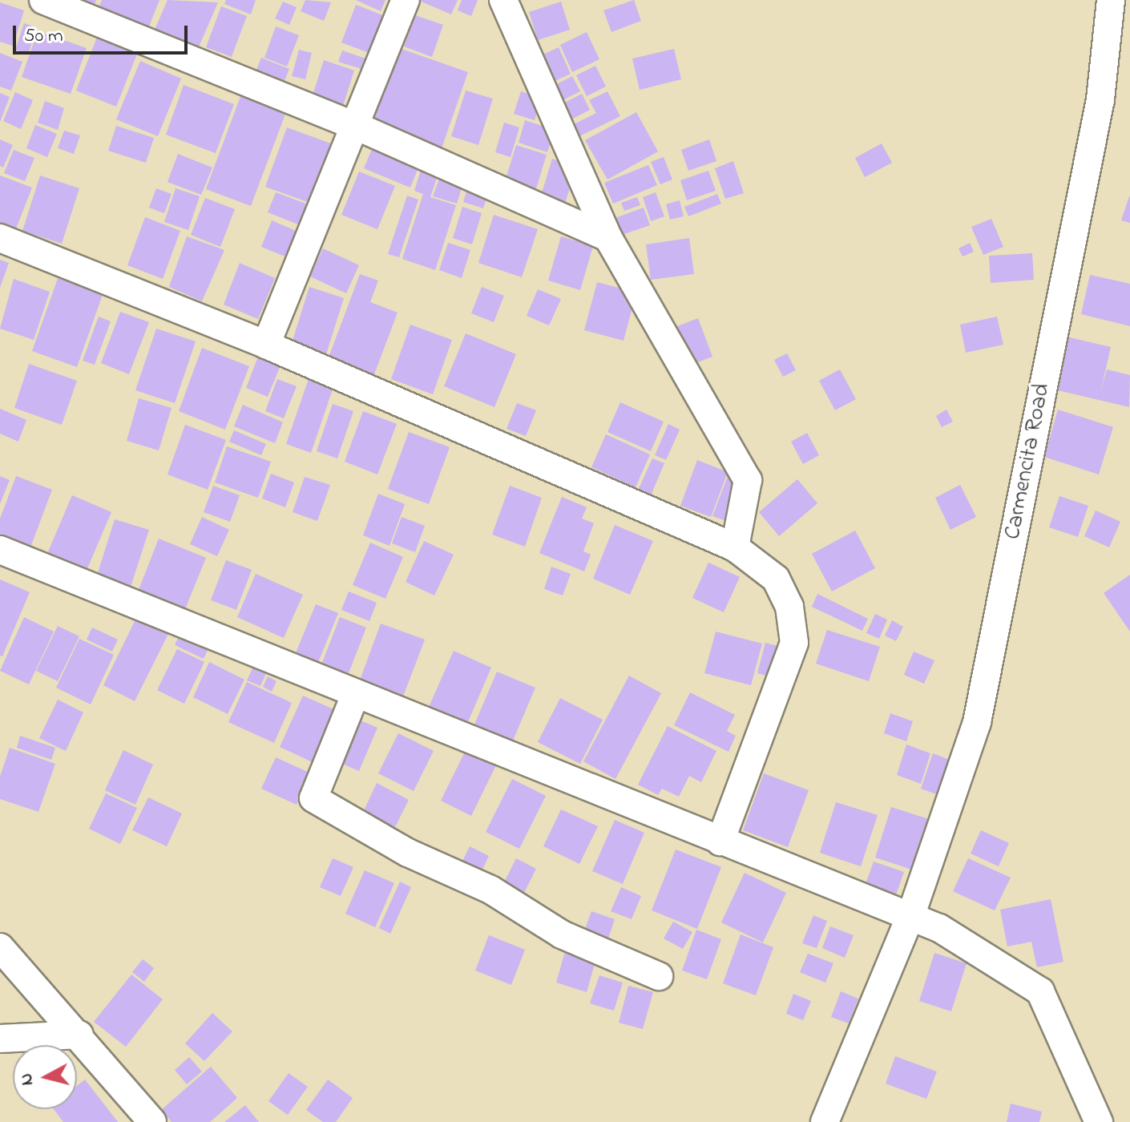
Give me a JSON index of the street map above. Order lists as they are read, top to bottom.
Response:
{
  "streets": {
    "street": ["Carmencita Road"]
  },
  "scale_bar": "50 m",
  "north": "left"
}
